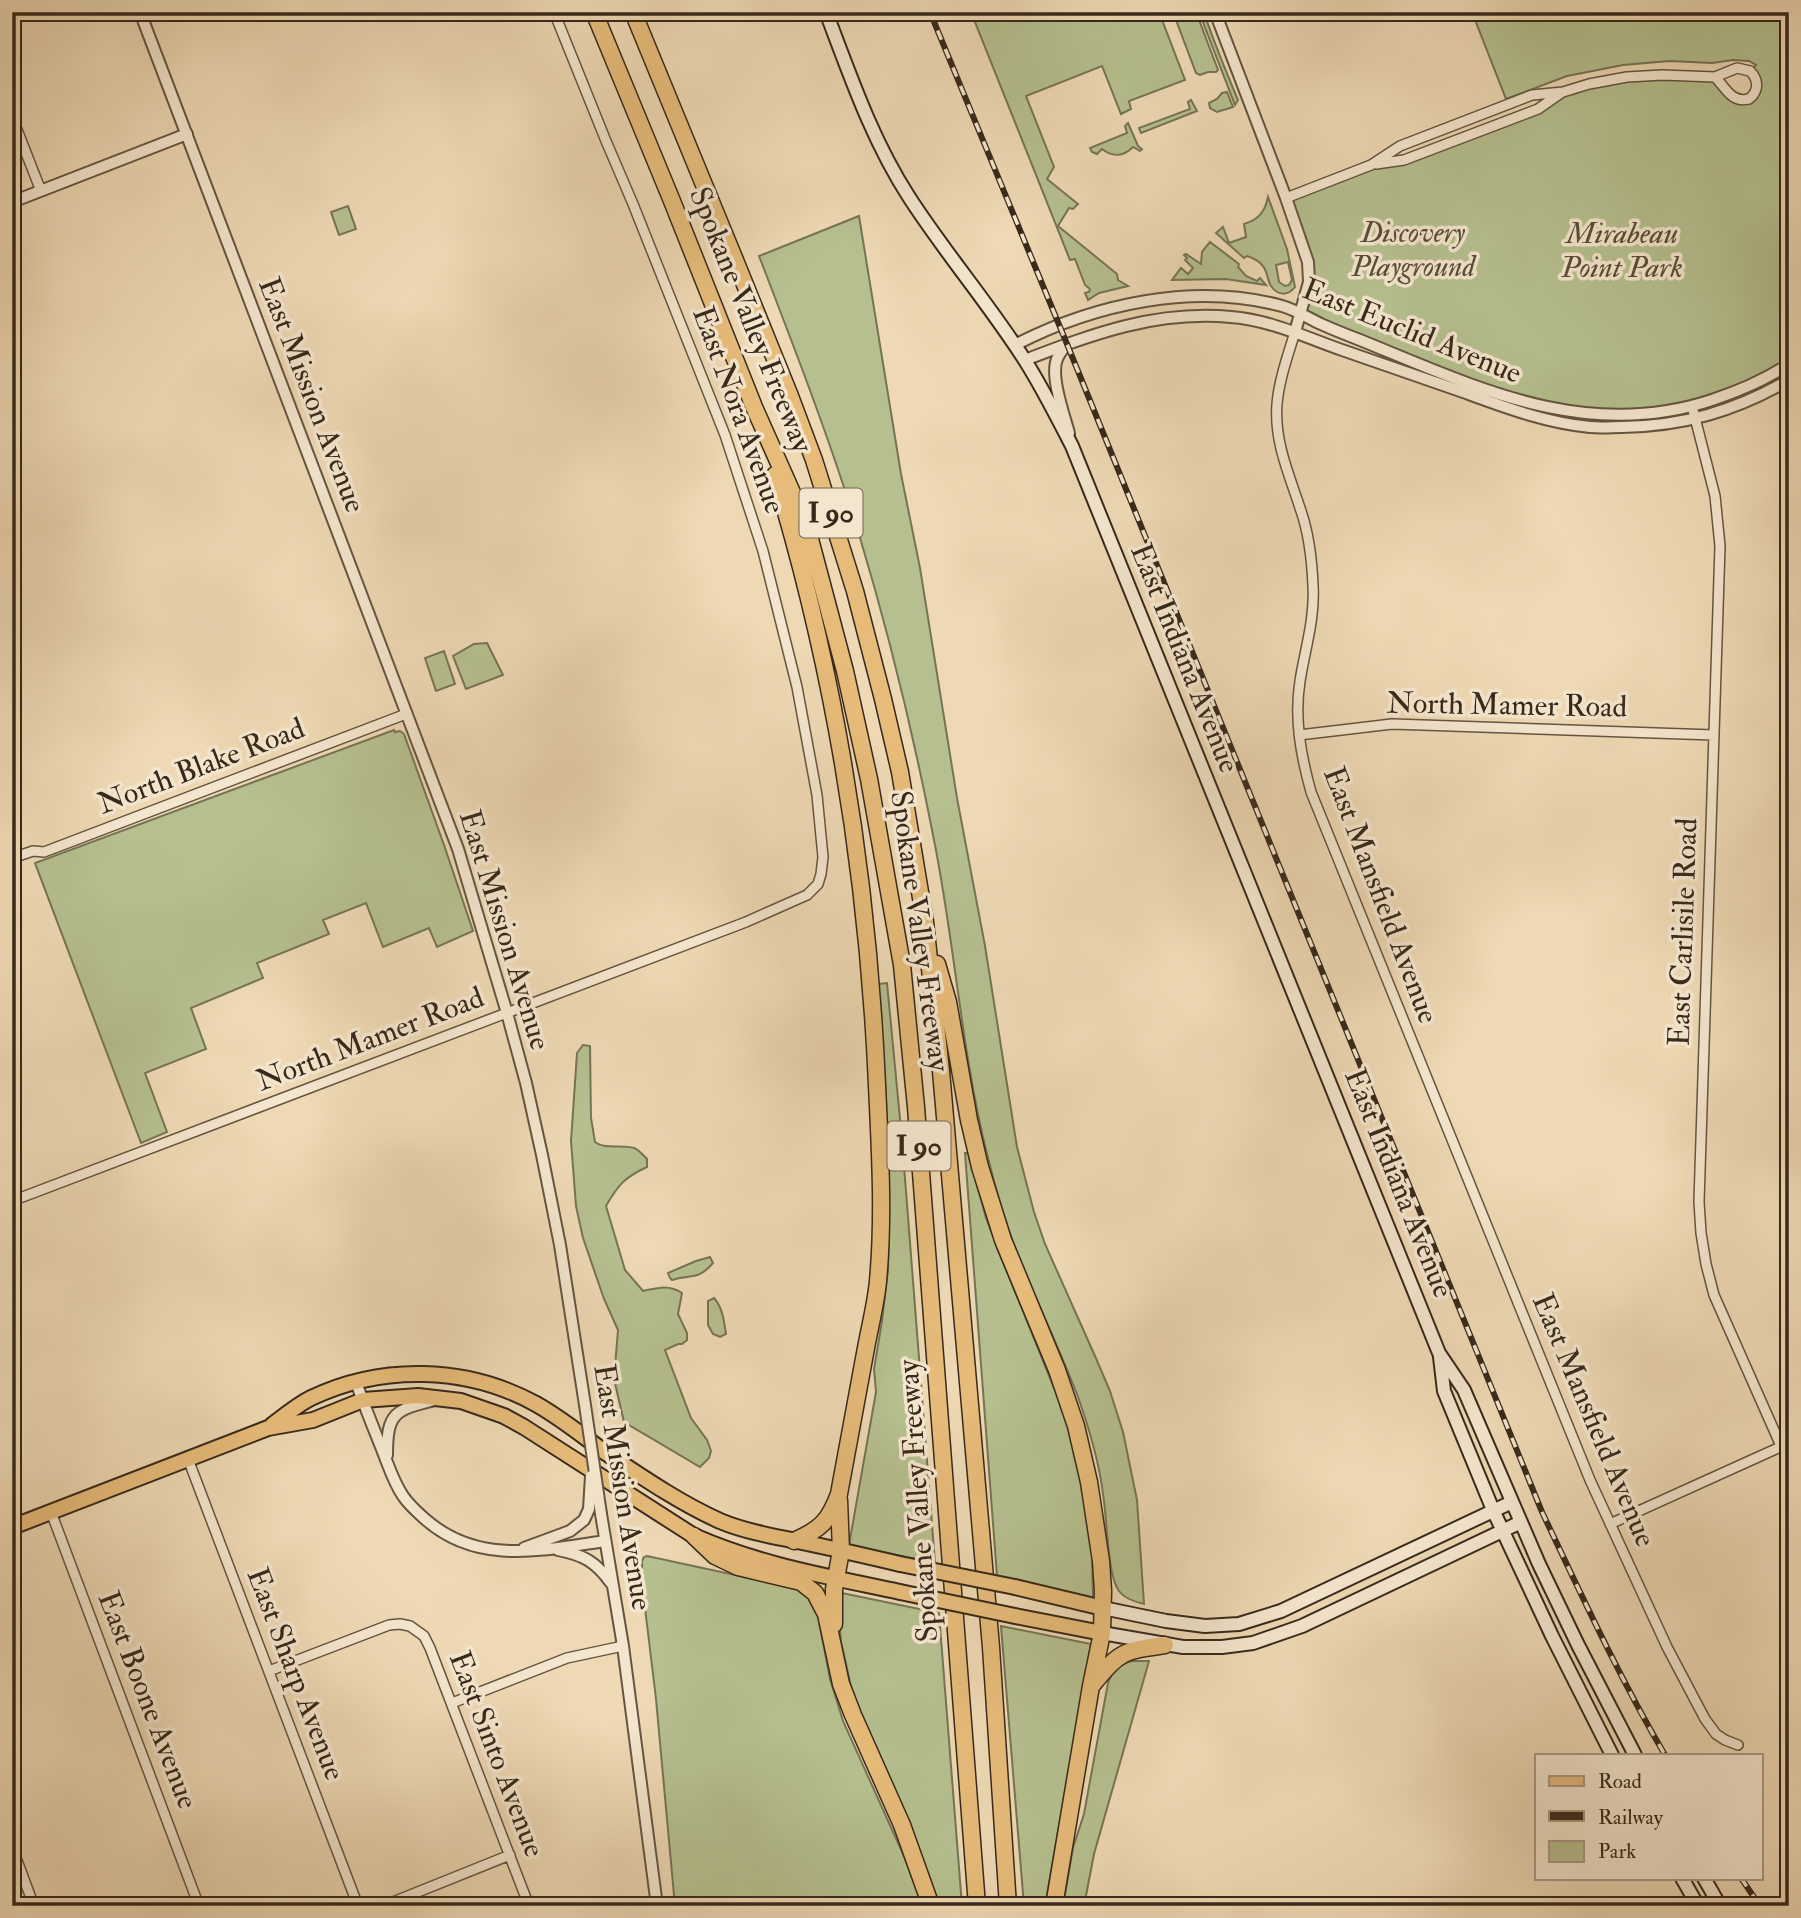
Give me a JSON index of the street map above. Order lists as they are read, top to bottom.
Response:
{
  "streets": {
    "highway": ["Spokane Valley Freeway", "I 90"],
    "main road": ["East Indiana Avenue"],
    "street": [
      "East Euclid Avenue",
      "East Mission Avenue",
      "East Nora Avenue",
      "North Mamer Road",
      "North Blake Road",
      "East Mansfield Avenue",
      "East Carlisile Road",
      "East Sharp Avenue",
      "East Boone Avenue",
      "East Sinto Avenue"
    ]
  },
  "crossings": [
    ["East Euclid Avenue", "East Indiana Avenue"],
    ["East Euclid Avenue", "East Mansfield Avenue"],
    ["East Euclid Avenue", "East Carlisile Road"],
    ["East Mission Avenue", "North Mamer Road"],
    ["East Mission Avenue", "North Blake Road"],
    ["East Nora Avenue", "North Mamer Road"],
    ["North Mamer Road", "East Mansfield Avenue"],
    ["North Mamer Road", "East Carlisile Road"],
    ["East Sharp Avenue", "East Sinto Avenue"]
  ],
  "parks": ["Discovery Playground", "Mirabeau Point Park"],
  "legend": ["Road", "Railway", "Park"]
}
